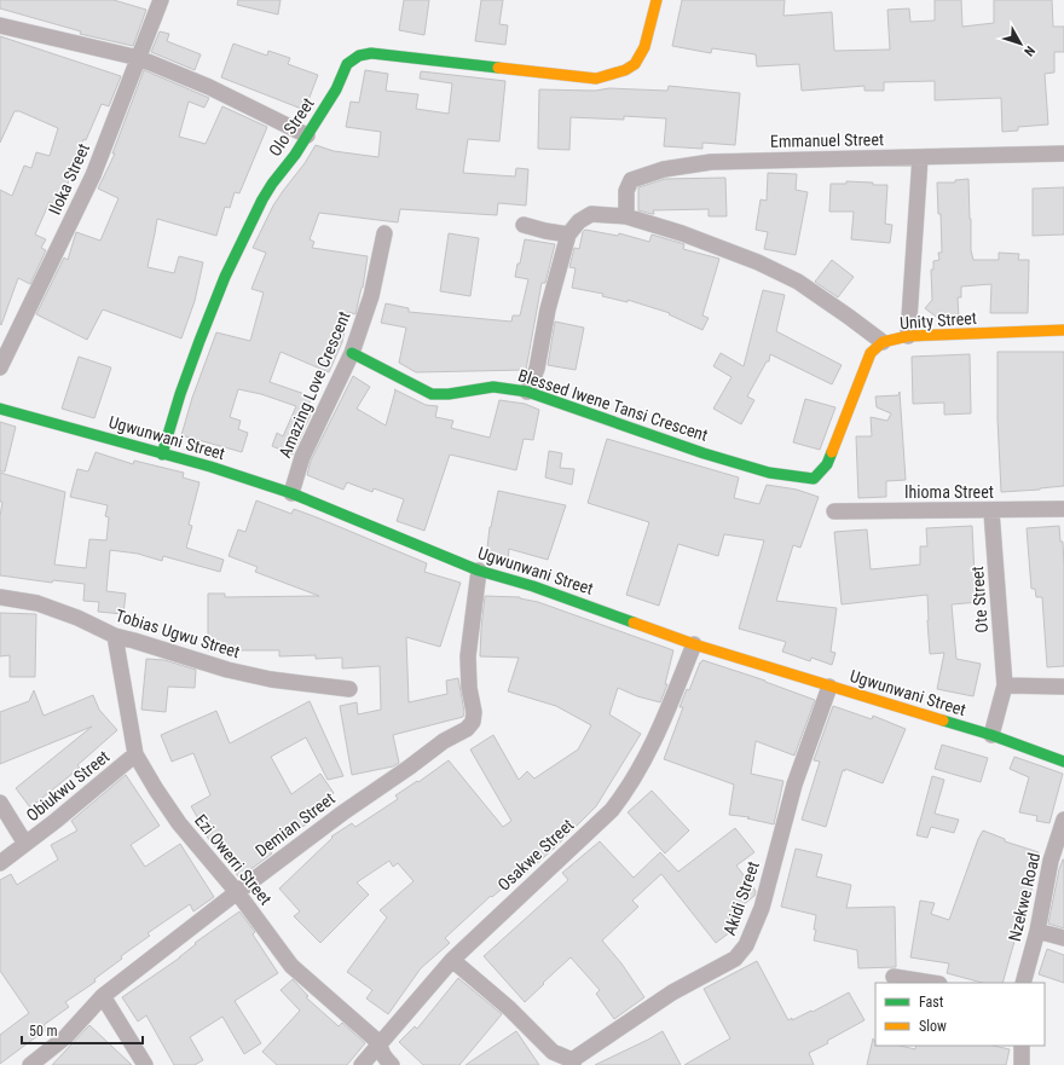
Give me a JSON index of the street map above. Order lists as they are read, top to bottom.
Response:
{
  "streets": {
    "street": [
      "Olo Street",
      "Emmanuel Street",
      "Iloka Street",
      "Unity Street",
      "Amazing Love Crescent",
      "Blessed Iwene Tansi Crescent",
      "Ugwunwani Street",
      "Ihioma Street",
      "Ote Street",
      "Tobias Ugwu Street",
      "Obiukwu Street",
      "Demian Street",
      "Osakwe Street",
      "Ezi Owerri Street",
      "Nzekwe Road",
      "Akidi Street"
    ]
  },
  "crossings": [
    ["Olo Street", "Ugwunwani Street"],
    ["Unity Street", "Blessed Iwene Tansi Crescent"],
    ["Amazing Love Crescent", "Blessed Iwene Tansi Crescent"],
    ["Amazing Love Crescent", "Ugwunwani Street"],
    ["Ugwunwani Street", "Ote Street"],
    ["Ugwunwani Street", "Demian Street"],
    ["Ugwunwani Street", "Osakwe Street"],
    ["Ugwunwani Street", "Akidi Street"],
    ["Ihioma Street", "Ote Street"],
    ["Tobias Ugwu Street", "Ezi Owerri Street"],
    ["Obiukwu Street", "Ezi Owerri Street"],
    ["Demian Street", "Ezi Owerri Street"],
    ["Osakwe Street", "Ezi Owerri Street"]
  ],
  "legend": ["Fast", "Slow"],
  "scale_bar": "50 m",
  "north": "bottom right"
}
